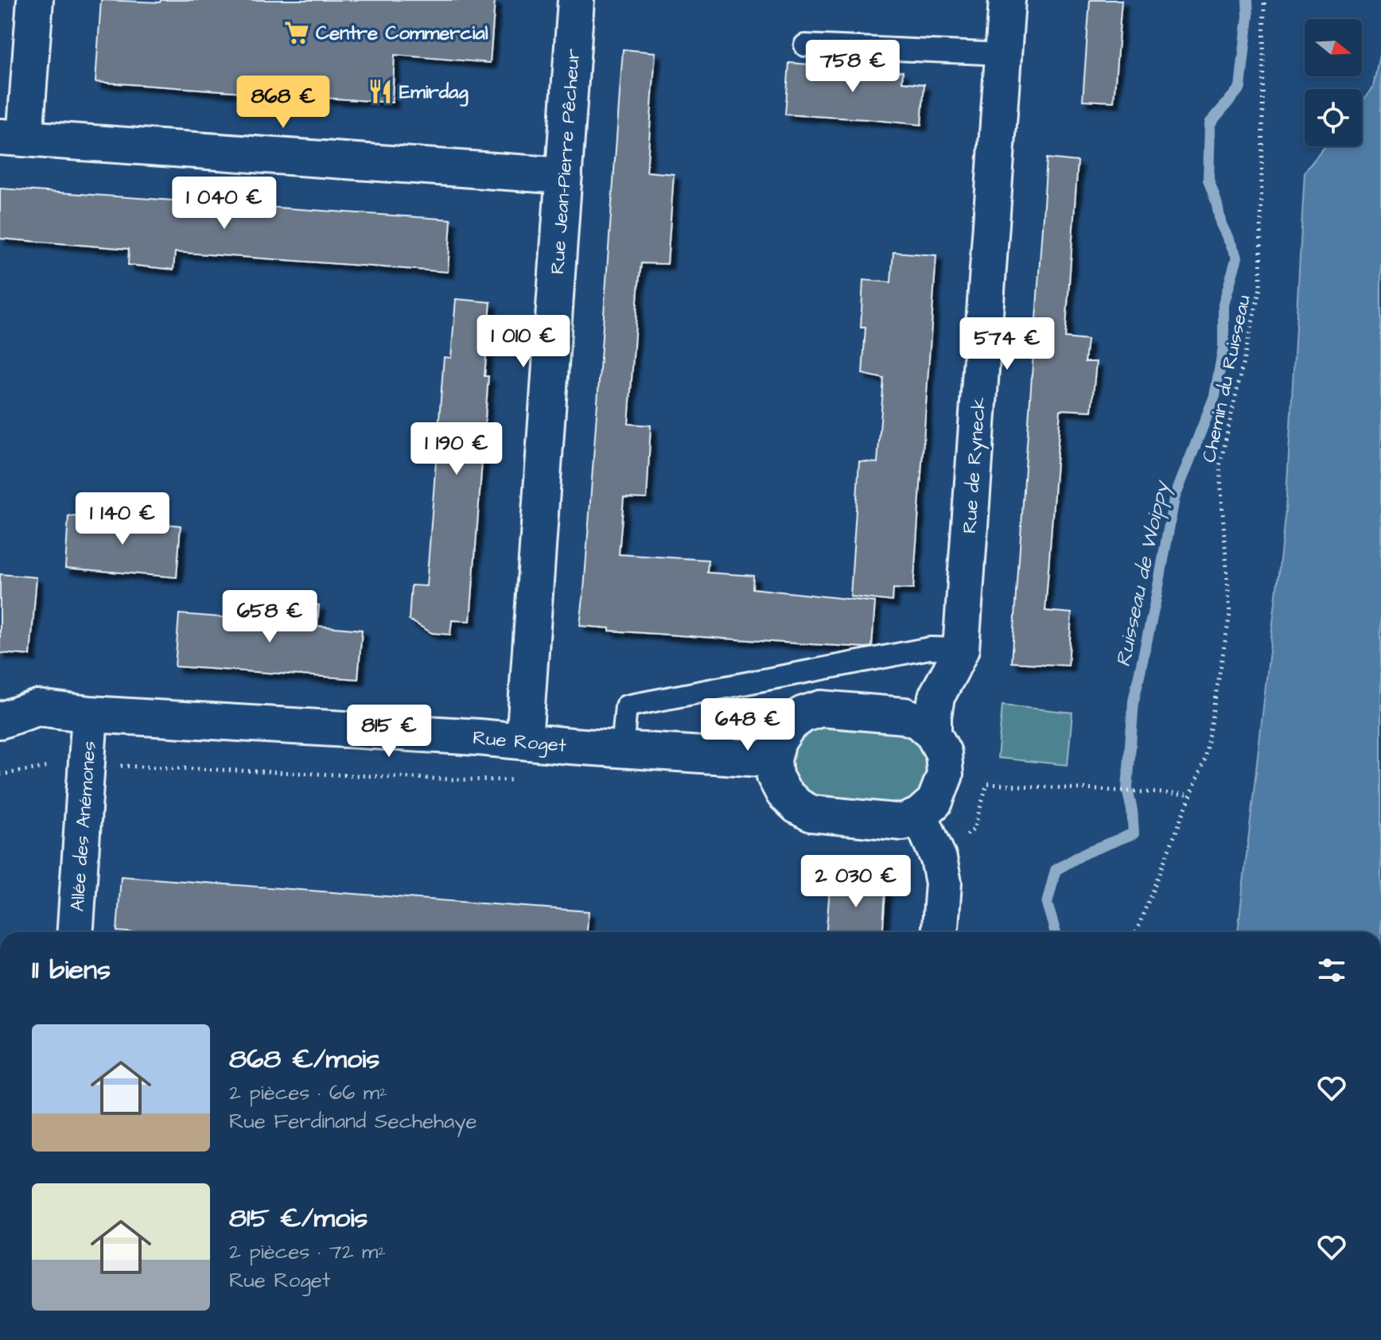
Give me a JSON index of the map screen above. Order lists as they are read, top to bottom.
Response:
{
  "streets": {
    "street": [
      "Rue Jean-Pierre Pêcheur",
      "Rue de Ryneck",
      "Rue Roget",
      "Allée des Anémones"
    ],
    "path": ["Chemin du Ruisseau"]
  },
  "crossings": [
    ["Rue Jean-Pierre Pêcheur", "Rue Roget"],
    ["Rue de Ryneck", "Rue Roget"],
    ["Rue Roget", "Allée des Anémones"]
  ],
  "water": ["Ruisseau de Woippy"],
  "places": {
    "supermarket": ["Centre Commercial"],
    "restaurant": ["Emirdag"]
  },
  "north": "right",
  "page": {
    "price": [
      "758 €",
      "868 €",
      "1 040 €",
      "1 010 €",
      "574 €",
      "1 190 €",
      "1 140 €",
      "658 €",
      "648 €",
      "815 €",
      "2 030 €"
    ],
    "heading": "11 biens",
    "list": [
      {
        "name": "868 €/mois",
        "note": "2 pièces · 66 m² · Rue Ferdinand Sechehaye"
      },
      {
        "name": "815 €/mois",
        "note": "2 pièces · 72 m² · Rue Roget"
      }
    ]
  }
}
